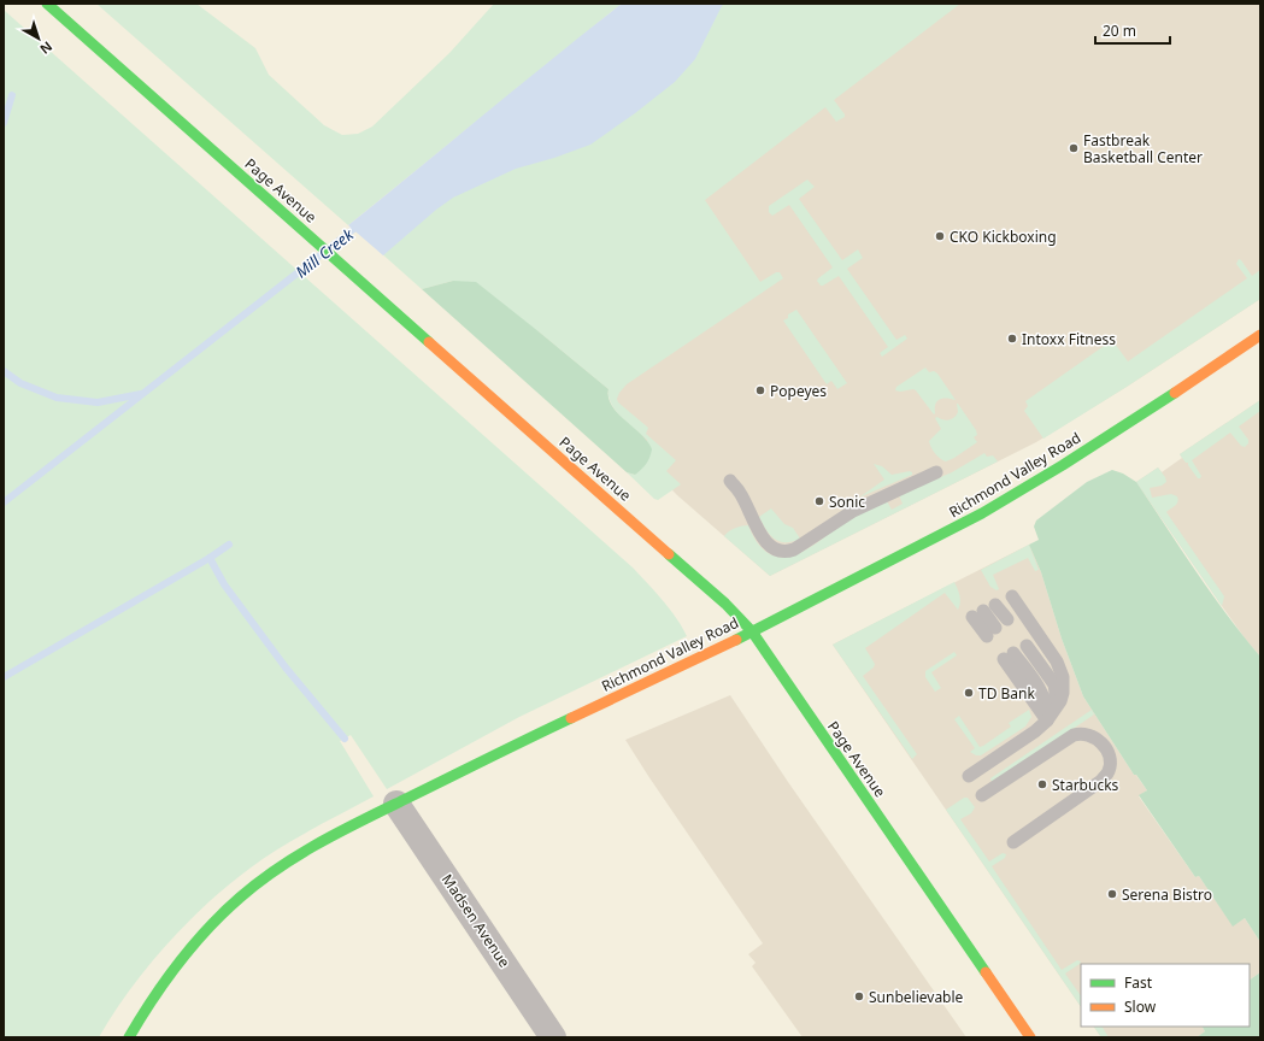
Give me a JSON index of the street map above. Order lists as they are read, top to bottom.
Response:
{
  "streets": {
    "street": ["Page Avenue", "Richmond Valley Road", "Madsen Avenue"]
  },
  "crossings": [
    ["Page Avenue", "Richmond Valley Road"],
    ["Richmond Valley Road", "Madsen Avenue"]
  ],
  "water": ["Mill Creek"],
  "places": [
    "Fastbreak Basketball Center",
    "CKO Kickboxing",
    "Intoxx Fitness",
    "Popeyes",
    "Sonic",
    "TD Bank",
    "Starbucks",
    "Serena Bistro",
    "Sunbelievable"
  ],
  "legend": ["Fast", "Slow"],
  "scale_bar": "20 m",
  "north": "bottom right"
}
